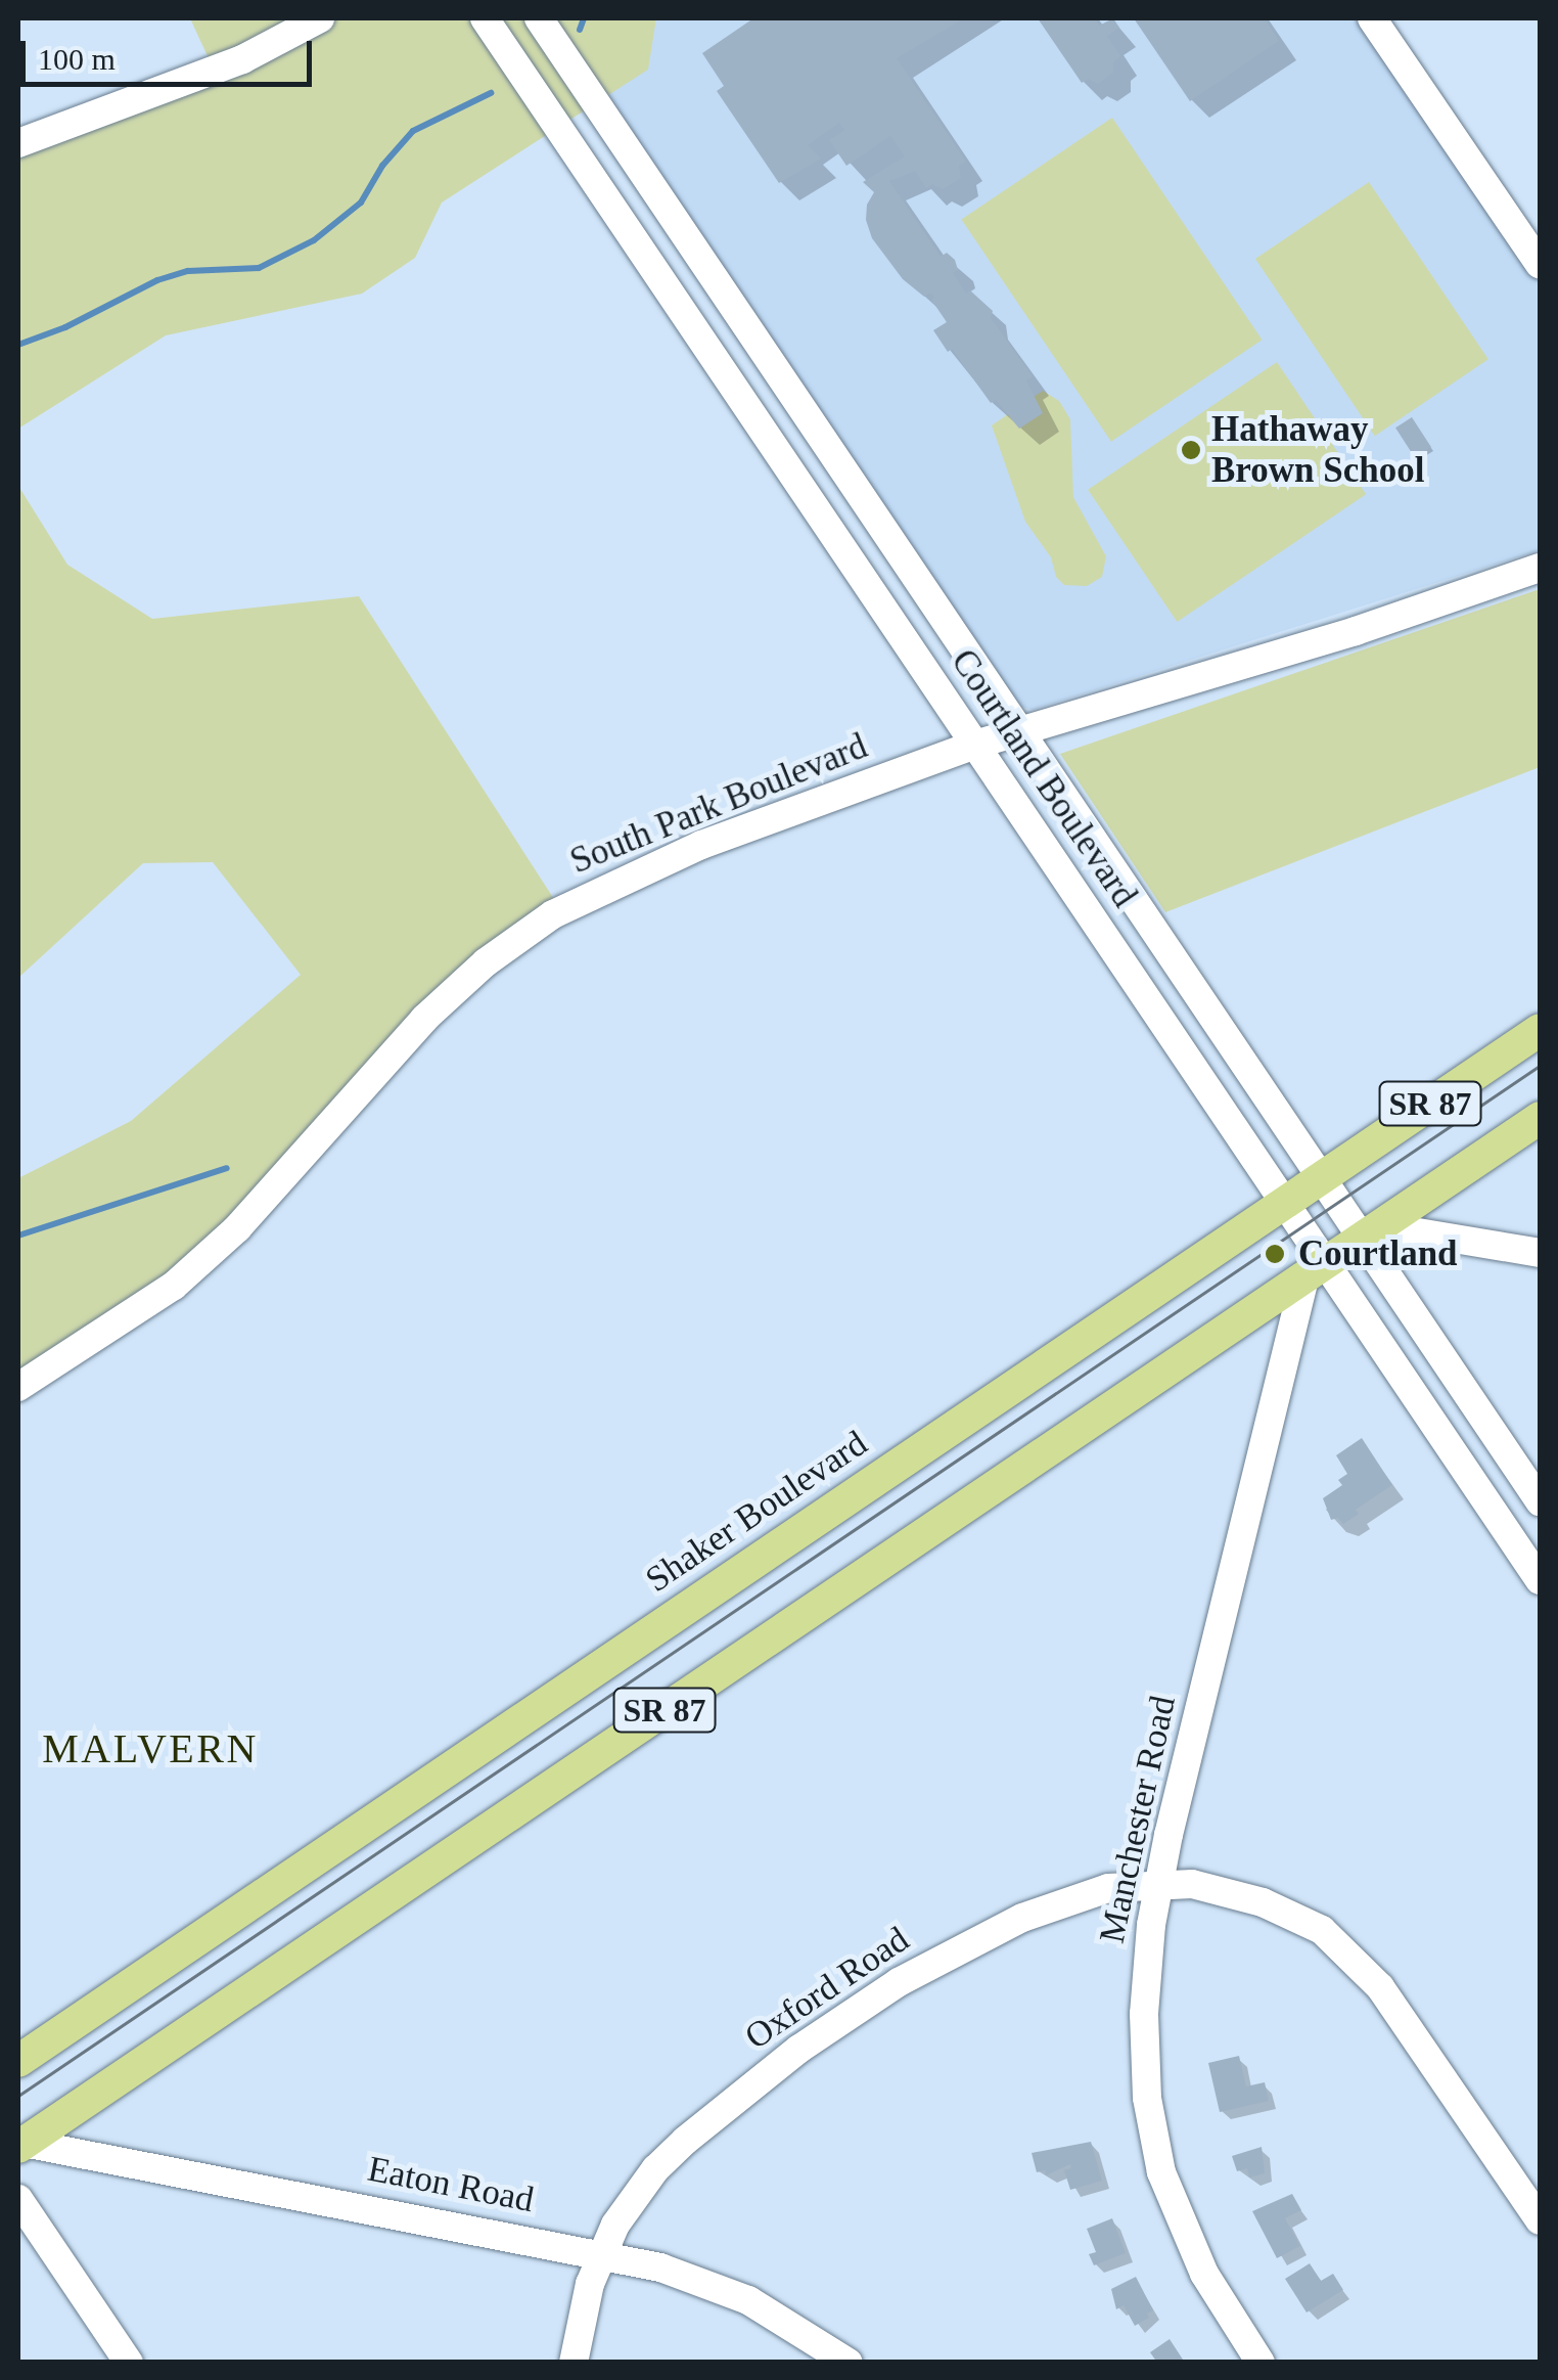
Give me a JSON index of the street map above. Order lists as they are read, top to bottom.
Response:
{
  "streets": {
    "main road": ["SR 87", "Shaker Boulevard"],
    "street": [
      "Courtland Boulevard",
      "South Park Boulevard",
      "Manchester Road",
      "Oxford Road",
      "Eaton Road"
    ]
  },
  "crossings": [
    ["Courtland Boulevard", "South Park Boulevard"],
    ["Courtland Boulevard", "SR 87"],
    ["Courtland Boulevard", "Shaker Boulevard"],
    ["Courtland Boulevard", "Manchester Road"],
    ["SR 87", "Manchester Road"],
    ["SR 87", "Eaton Road"],
    ["Manchester Road", "Oxford Road"],
    ["Oxford Road", "Eaton Road"]
  ],
  "districts": ["MALVERN"],
  "places": ["Hathaway Brown School", "Courtland"],
  "scale_bar": "100 m"
}
